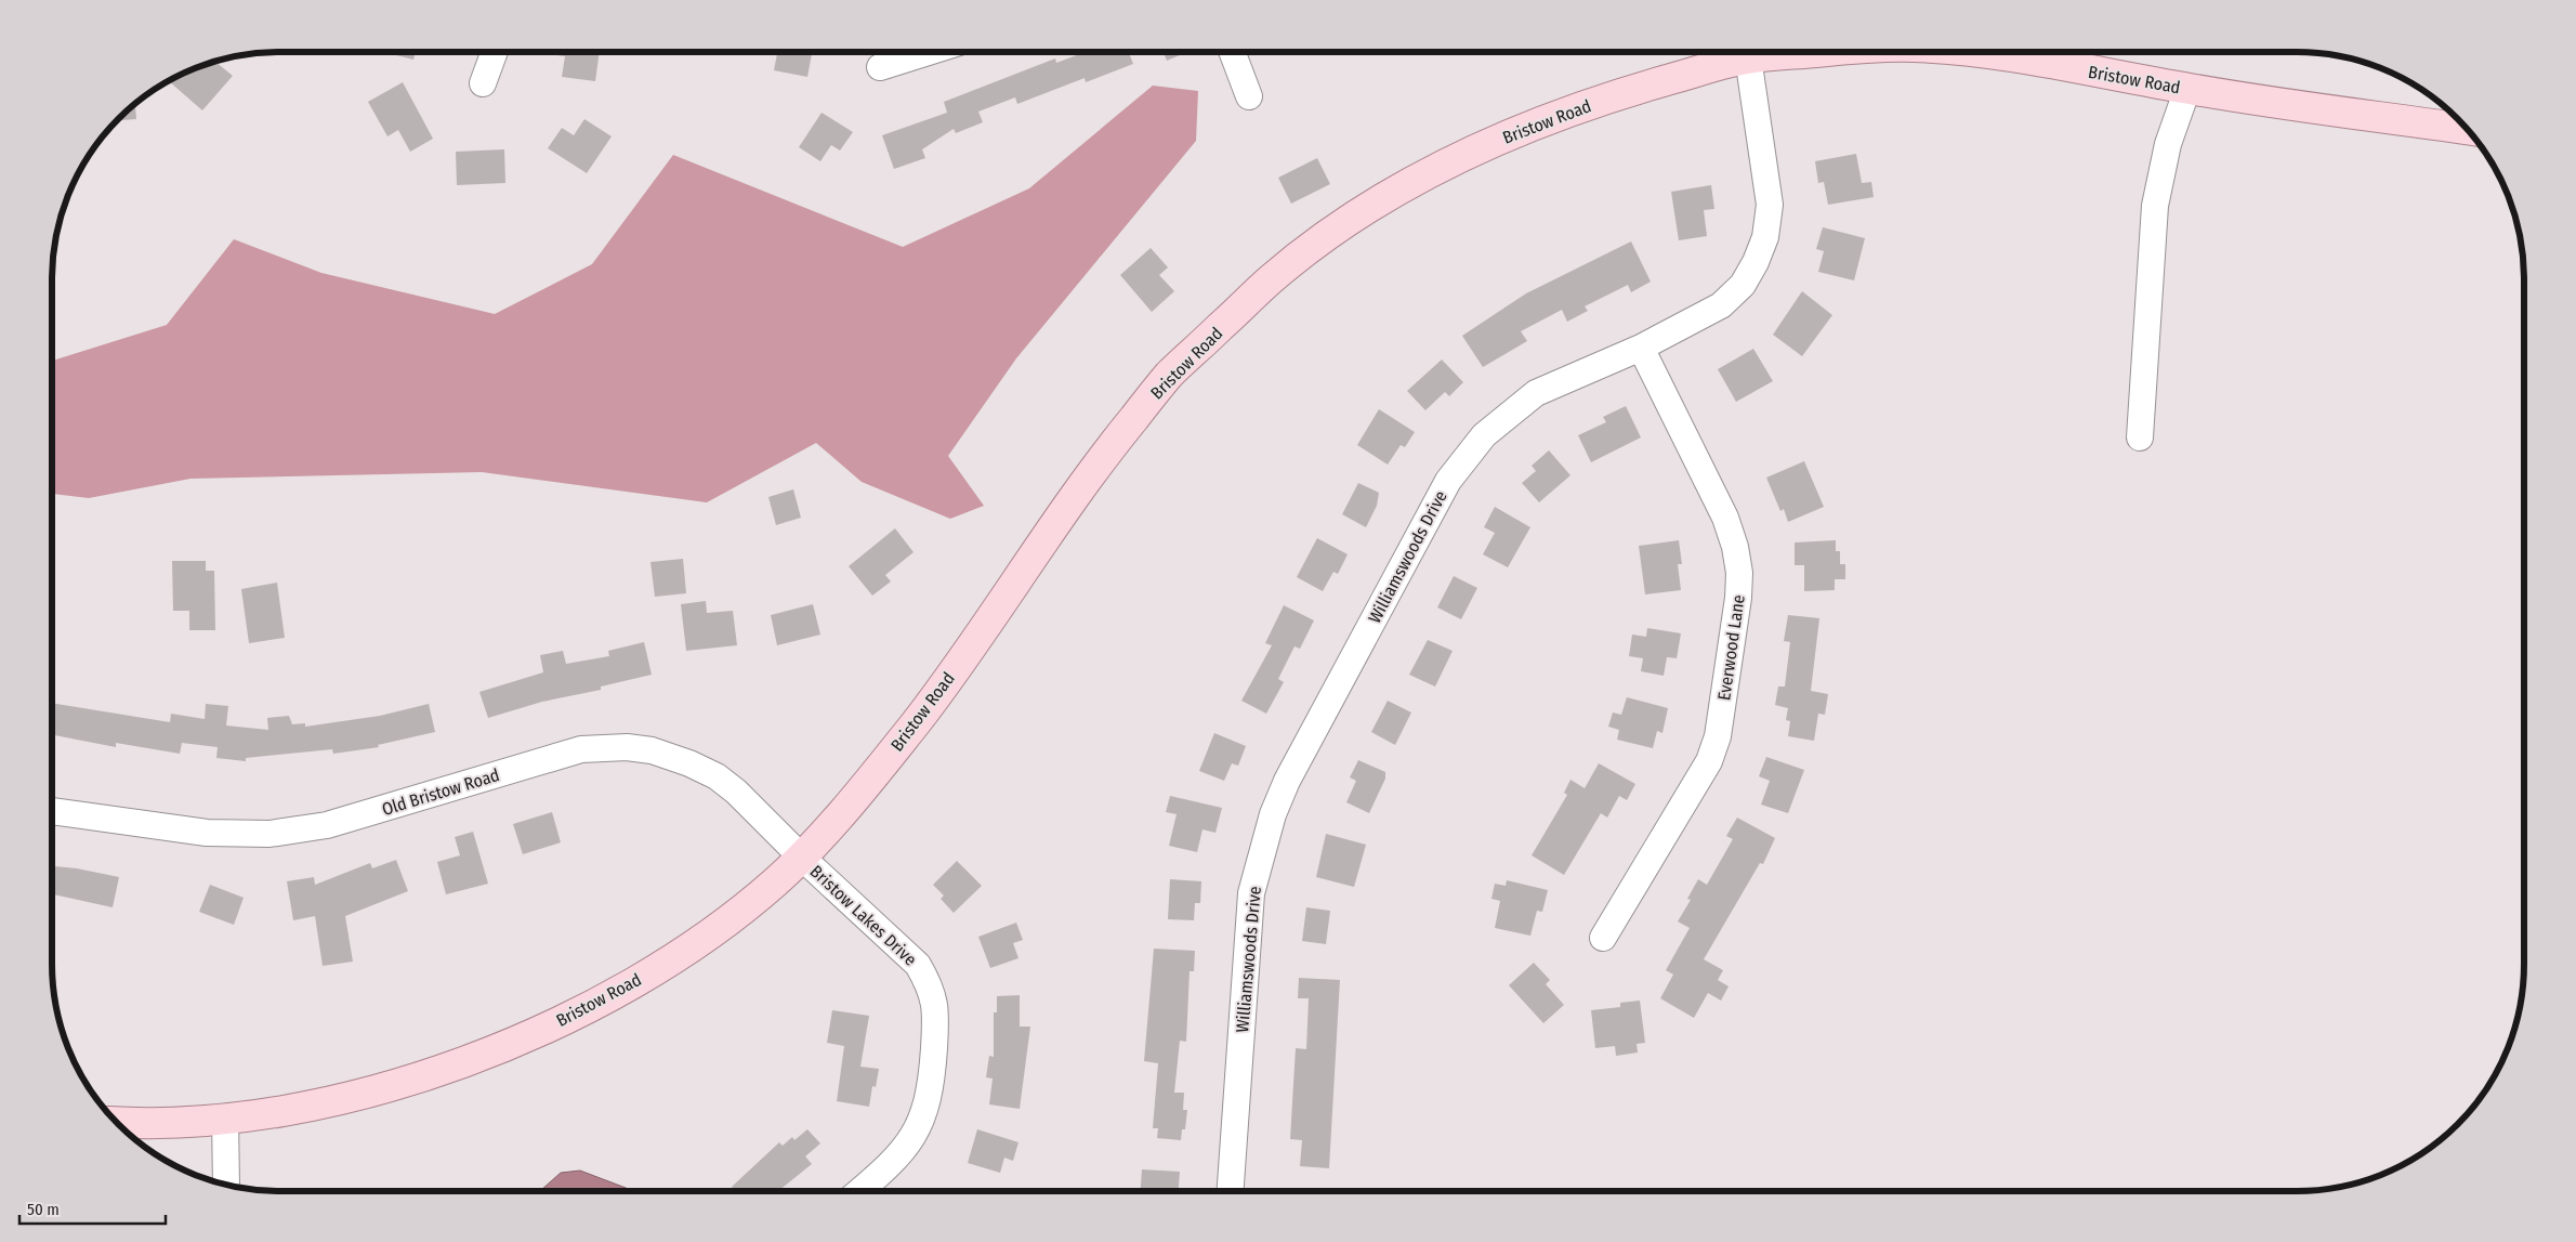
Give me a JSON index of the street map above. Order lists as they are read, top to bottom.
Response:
{
  "streets": {
    "main road": ["Bristow Road"],
    "street": [
      "Williamswoods Drive",
      "Everwood Lane",
      "Old Bristow Road",
      "Bristow Lakes Drive"
    ]
  },
  "crossings": [
    ["Bristow Road", "Old Bristow Road"],
    ["Bristow Road", "Bristow Lakes Drive"],
    ["Williamswoods Drive", "Everwood Lane"],
    ["Old Bristow Road", "Bristow Lakes Drive"]
  ],
  "scale_bar": "50 m"
}
